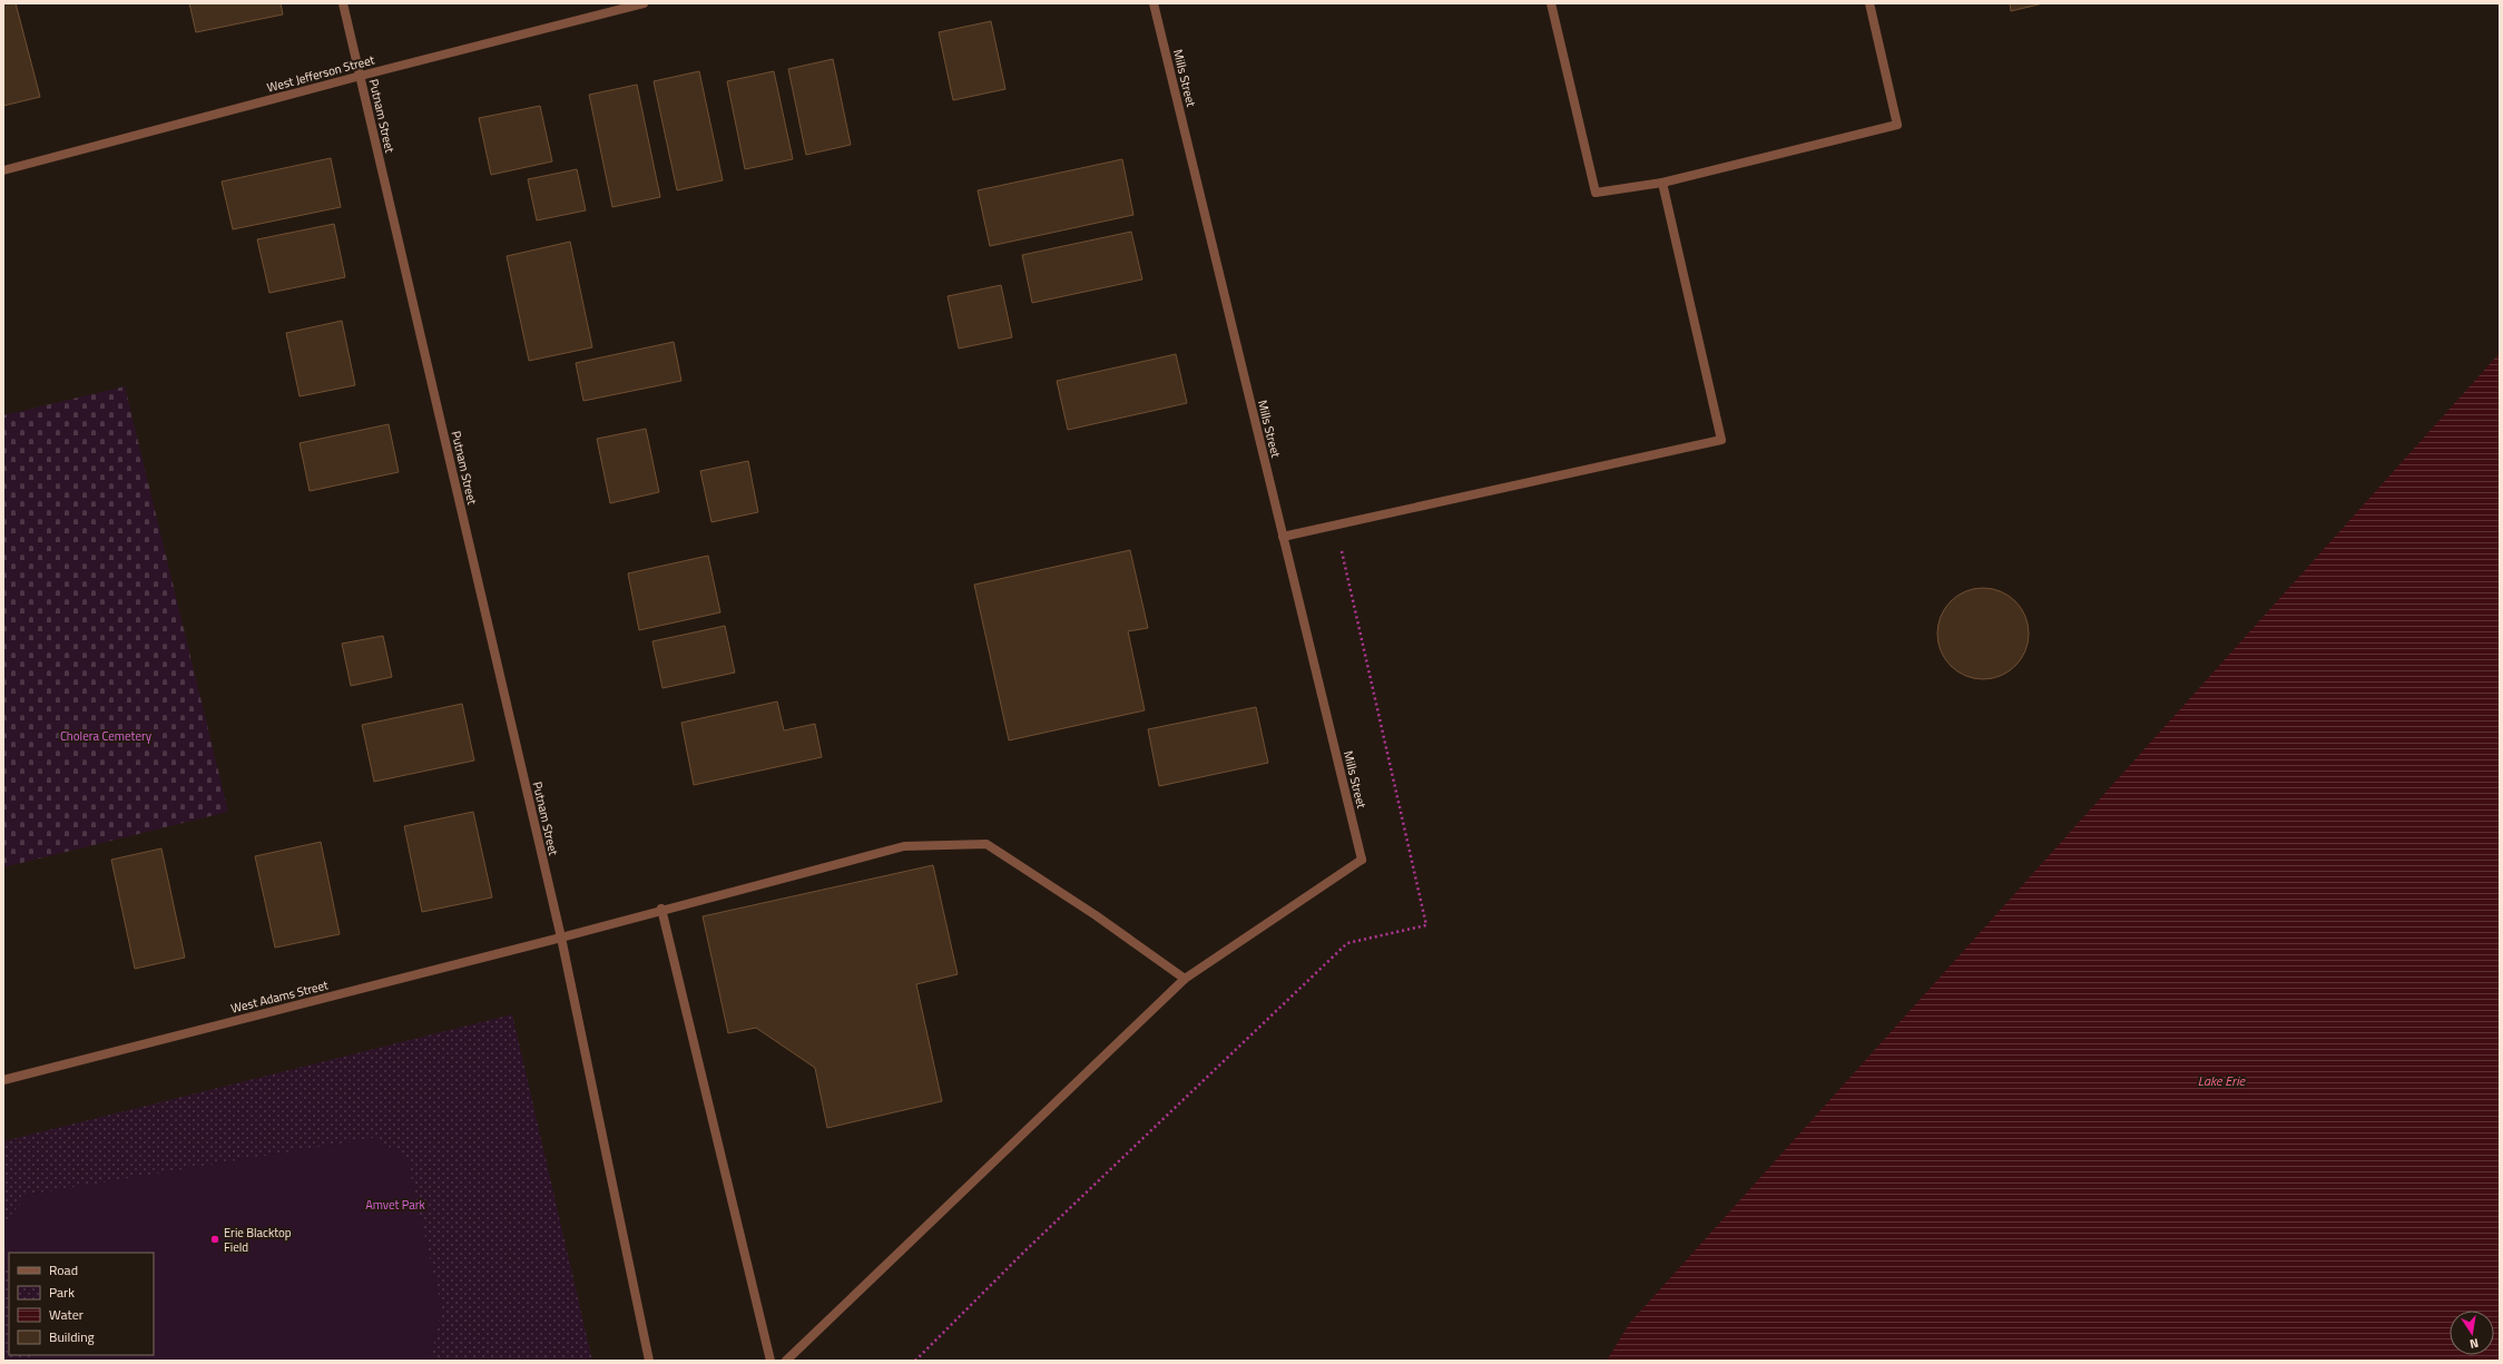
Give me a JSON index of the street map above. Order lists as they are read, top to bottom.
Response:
{
  "streets": {
    "street": [
      "West Jefferson Street",
      "Mills Street",
      "Putnam Street",
      "West Adams Street"
    ]
  },
  "crossings": [
    ["West Jefferson Street", "Putnam Street"],
    ["Mills Street", "West Adams Street"],
    ["Putnam Street", "West Adams Street"]
  ],
  "water": ["Lake Erie"],
  "parks": ["Cholera Cemetery", "Amvet Park"],
  "places": ["Erie Blacktop Field"],
  "legend": [
    "Road",
    "Park",
    "Water",
    "Building"
  ],
  "north": "bottom"
}
